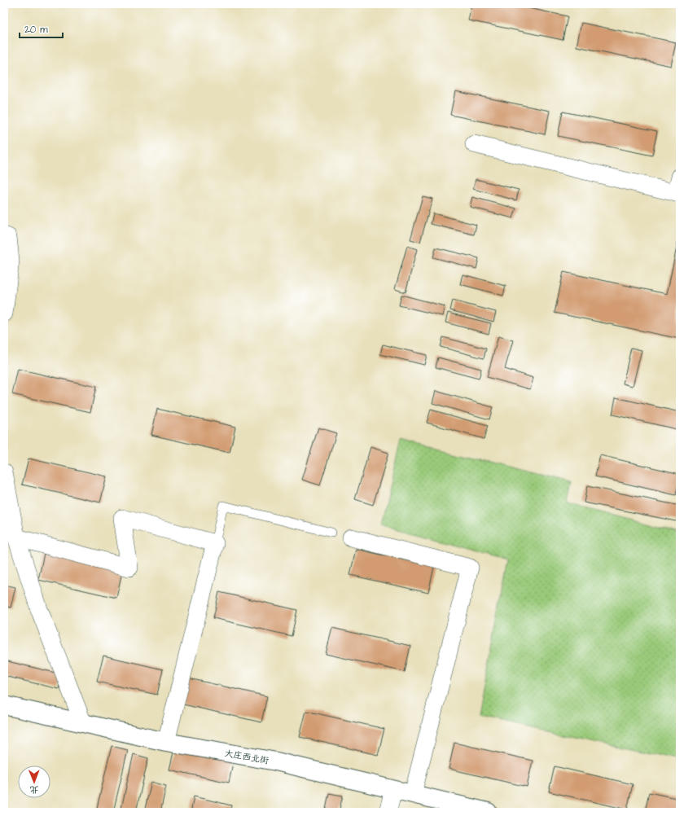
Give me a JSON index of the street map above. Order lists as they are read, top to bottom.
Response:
{
  "streets": {
    "street": ["大庄西北街"]
  },
  "scale_bar": "20 m",
  "north": "bottom"
}
